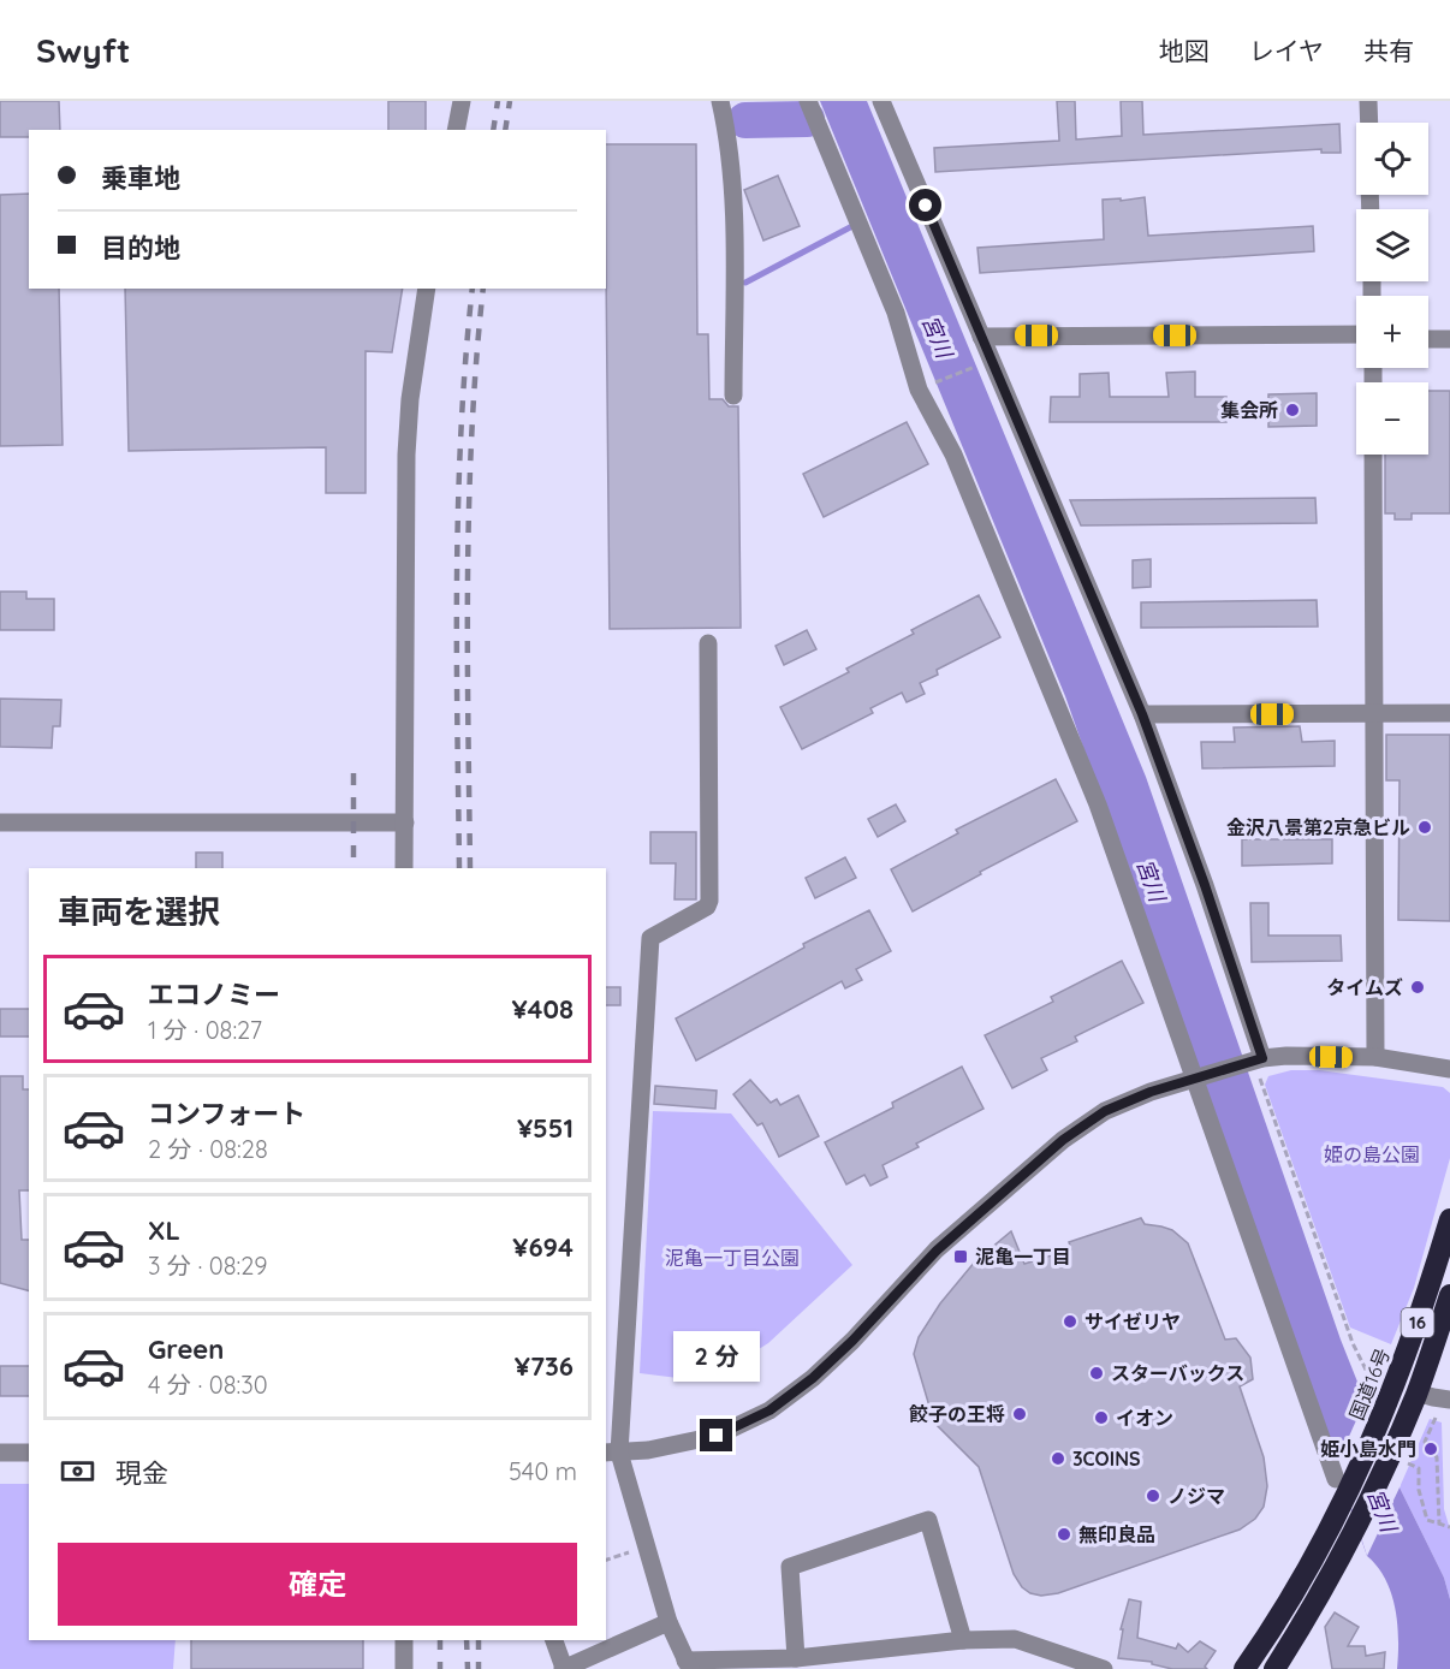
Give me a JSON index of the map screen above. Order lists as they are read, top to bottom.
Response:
{
  "streets": {
    "highway": ["16", "国道16号"]
  },
  "water": ["宮川"],
  "parks": ["姫の島公園", "泥亀一丁目公園"],
  "places": {
    "other": [
      "集会所",
      "金沢八景第2京急ビル",
      "タイムズ",
      "サイゼリヤ",
      "スターバックス",
      "餃子の王将",
      "イオン",
      "姫小島水門",
      "3COINS",
      "ノジマ",
      "無印良品"
    ],
    "transit": ["泥亀一丁目"]
  },
  "page": {
    "header": "Swyft",
    "nav": ["地図", "レイヤ", "共有"],
    "map_buttons": ["+", "−"],
    "banner": ["乗車地", "目的地"],
    "heading": "車両を選択",
    "list": [
      {
        "name": "エコノミー",
        "note": "1 分 · 08:27",
        "value": "¥408"
      },
      {
        "name": "コンフォート",
        "note": "2 分 · 08:28",
        "value": "¥551"
      },
      {
        "name": "XL",
        "note": "3 分 · 08:29",
        "value": "¥694"
      },
      {
        "name": "Green",
        "note": "4 分 · 08:30",
        "value": "¥736"
      }
    ],
    "bubble": "2 分",
    "pay": ["現金", "540 m"],
    "buttons": "確定"
  }
}
